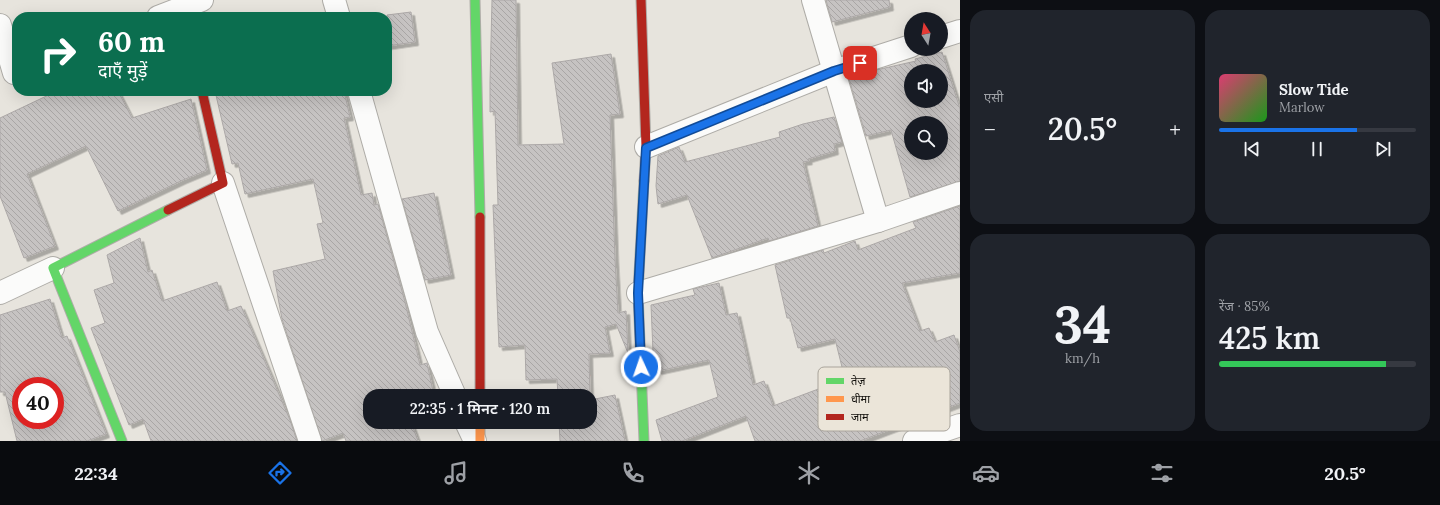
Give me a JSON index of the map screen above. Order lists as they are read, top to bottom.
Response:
{
  "legend": ["तेज़", "धीमा", "जाम"],
  "north": "top",
  "page": {
    "tile": [
      "एसी",
      ["34", "km/h"],
      ["रेंज · 85%", "425 km"]
    ],
    "turn": ["60 m", "दाएँ मुड़ें"],
    "song": ["Slow Tide", "Marlow"],
    "heat": ["−", "20.5°", "+"],
    "limit": "40",
    "trip": "22:35 · 1 मिनट · 120 m",
    "tabs": ["22:34", "20.5°"]
  }
}
